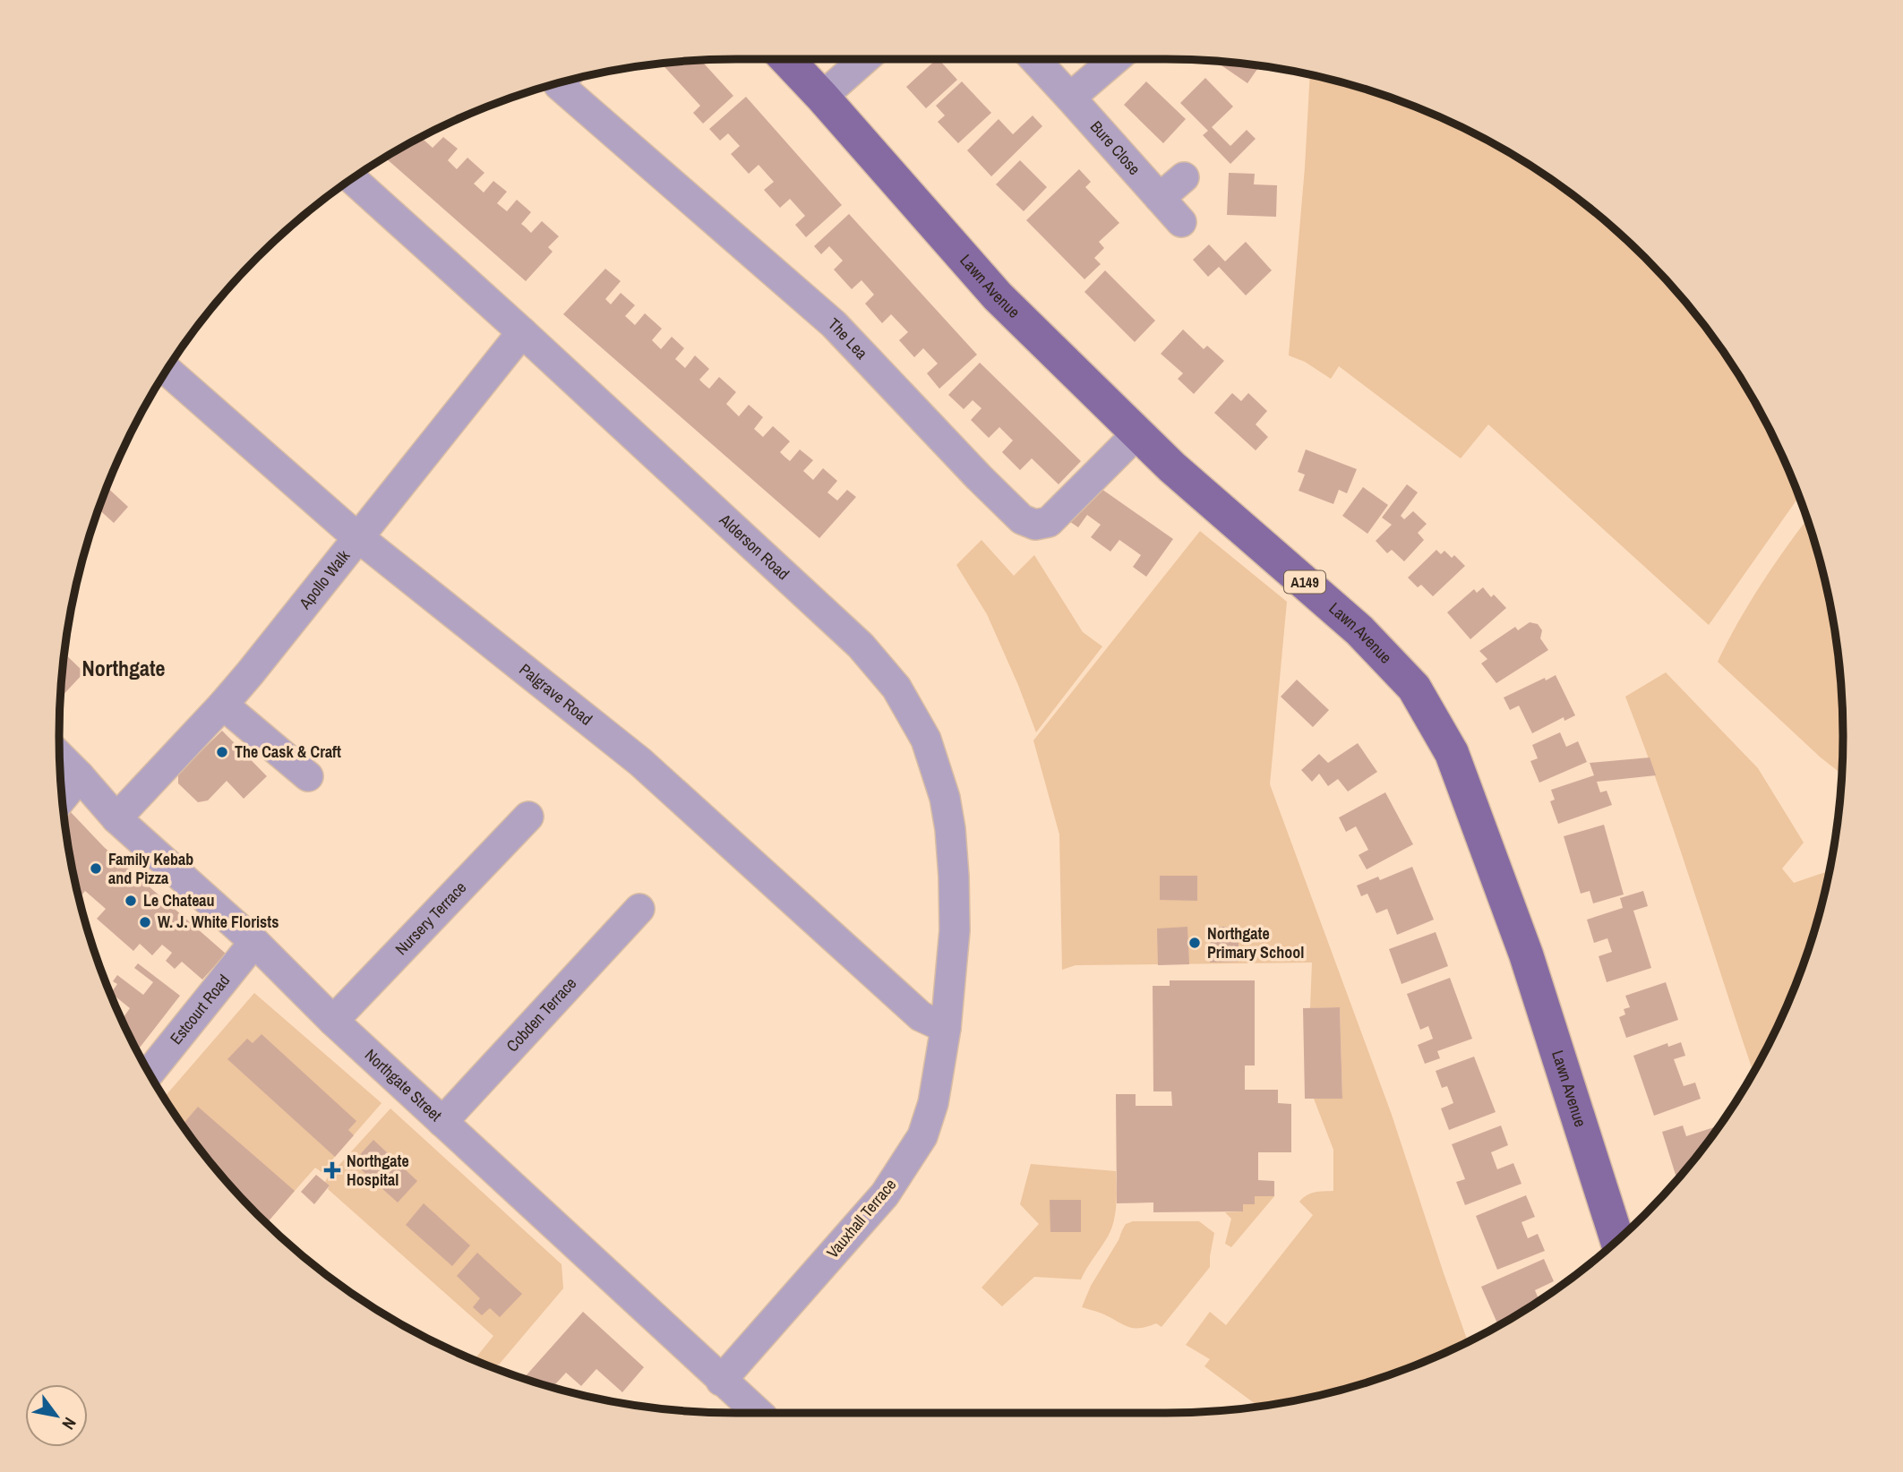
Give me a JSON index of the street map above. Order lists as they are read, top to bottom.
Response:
{
  "streets": {
    "main road": ["Lawn Avenue", "A149"],
    "street": [
      "Bure Close",
      "The Lea",
      "Alderson Road",
      "Apollo Walk",
      "Palgrave Road",
      "Nursery Terrace",
      "Estcourt Road",
      "Cobden Terrace",
      "Northgate Street",
      "Vauxhall Terrace"
    ]
  },
  "crossings": [
    ["Lawn Avenue", "The Lea"],
    ["Alderson Road", "Apollo Walk"],
    ["Alderson Road", "Palgrave Road"],
    ["Alderson Road", "Vauxhall Terrace"],
    ["Apollo Walk", "Palgrave Road"],
    ["Apollo Walk", "Northgate Street"],
    ["Palgrave Road", "Vauxhall Terrace"],
    ["Nursery Terrace", "Northgate Street"],
    ["Estcourt Road", "Northgate Street"],
    ["Cobden Terrace", "Northgate Street"],
    ["Northgate Street", "Vauxhall Terrace"]
  ],
  "districts": ["Northgate"],
  "places": {
    "other": [
      "The Cask & Craft",
      "Family Kebab and Pizza",
      "Le Chateau",
      "W. J. White Florists",
      "Northgate Primary School"
    ],
    "health": ["Northgate Hospital"]
  },
  "north": "bottom right"
}
